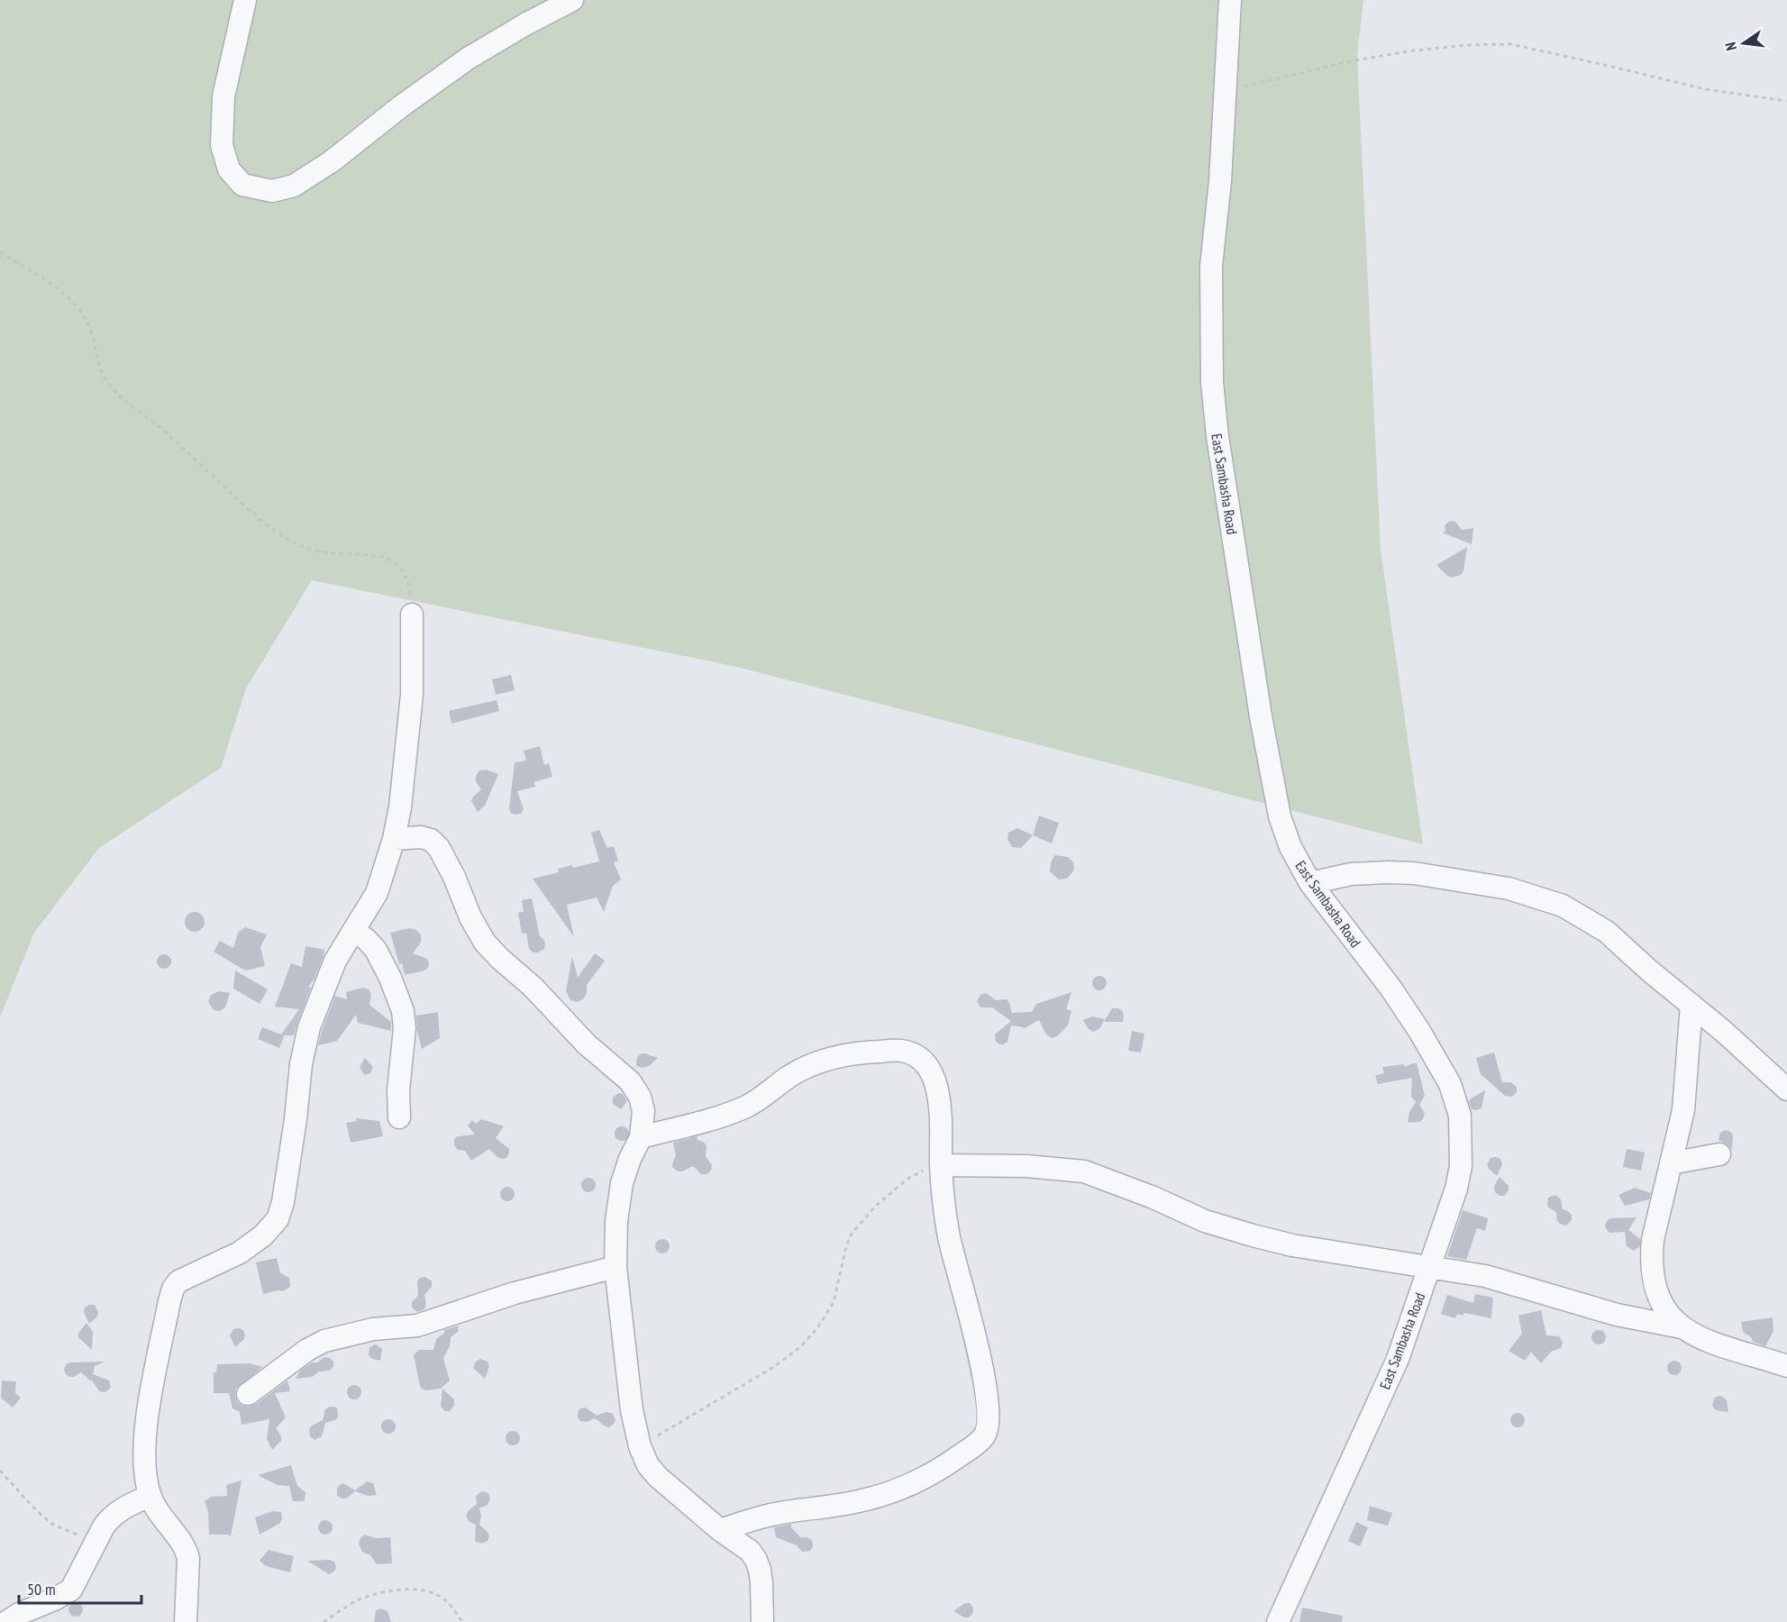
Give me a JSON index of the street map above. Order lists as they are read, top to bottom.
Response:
{
  "streets": {
    "street": ["East Sambasha Road"]
  },
  "scale_bar": "50 m",
  "north": "left"
}
